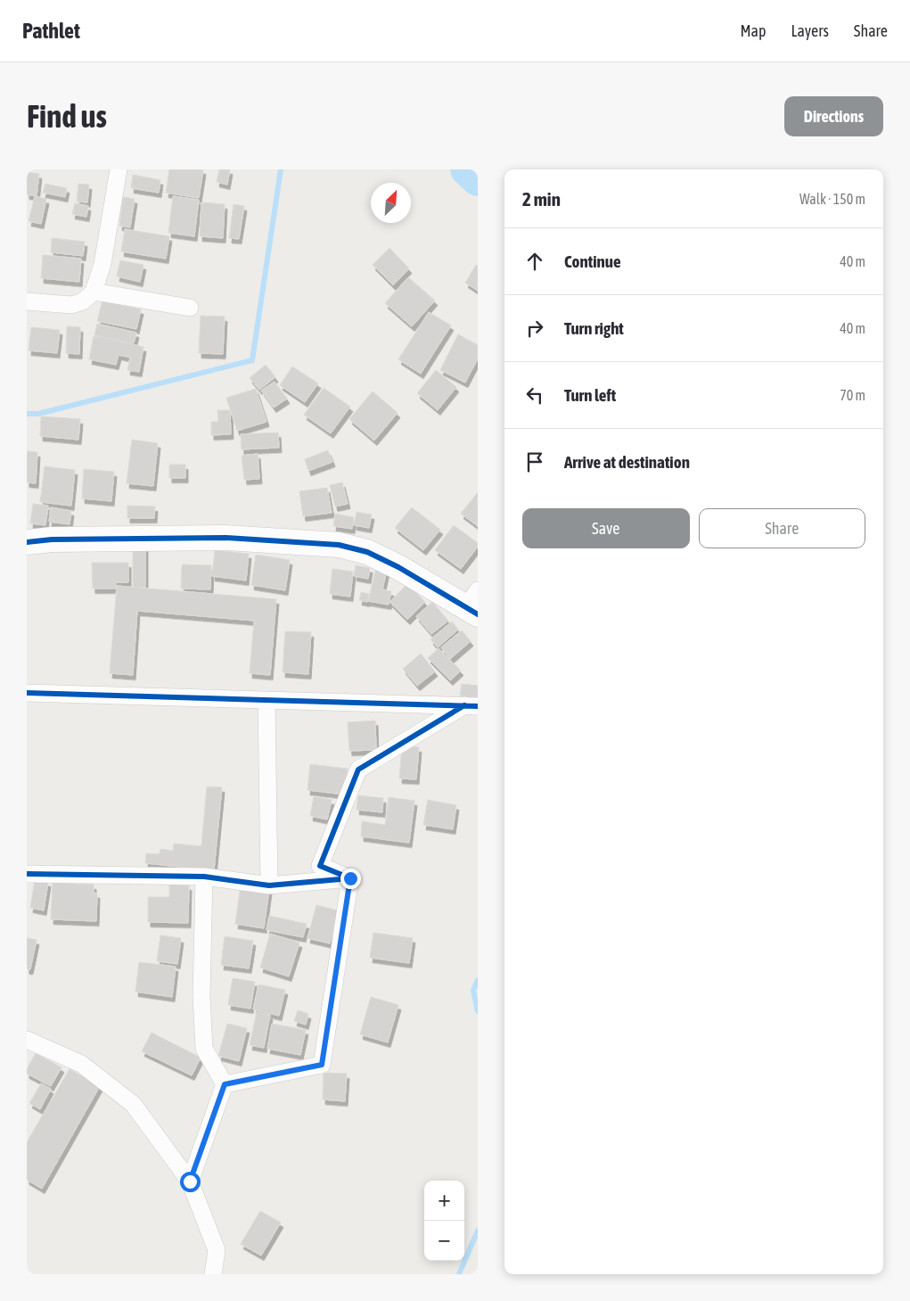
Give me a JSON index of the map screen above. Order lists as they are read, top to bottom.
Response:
{
  "north": "top right",
  "page": {
    "header": "Pathlet",
    "nav": ["Map", "Layers", "Share"],
    "buttons": [
      "Directions",
      ["Save", "Share"]
    ],
    "title": "Find us",
    "heading": ["2 min", "Walk · 150 m"],
    "list": [
      ["Continue", "40 m"],
      ["Turn right", "40 m"],
      ["Turn left", "70 m"],
      "Arrive at destination"
    ],
    "map_buttons": ["+", "−"]
  }
}
